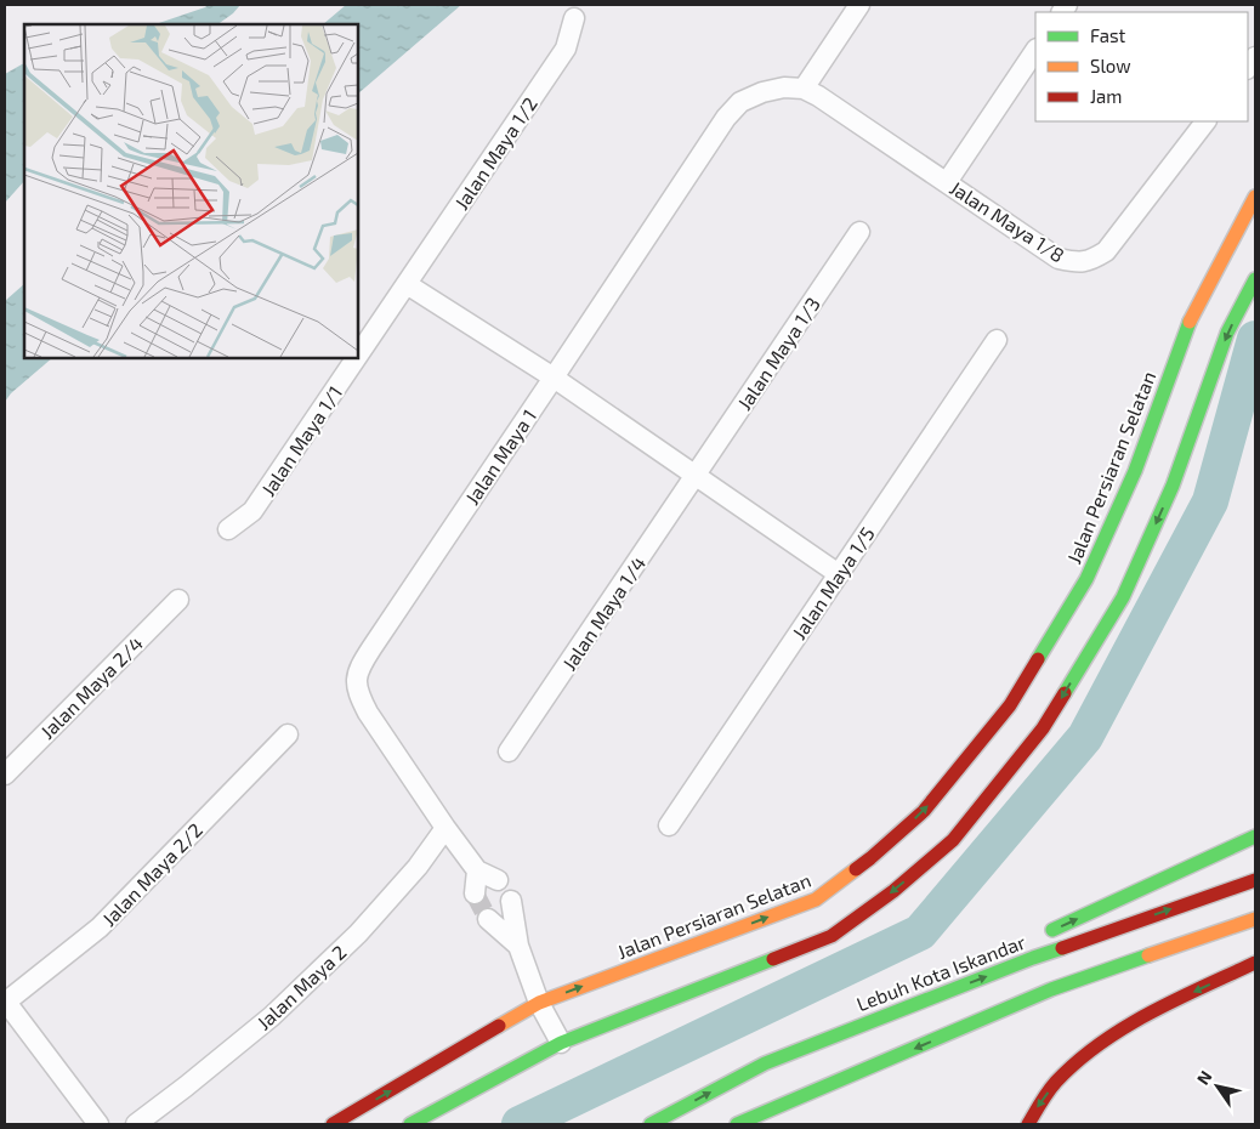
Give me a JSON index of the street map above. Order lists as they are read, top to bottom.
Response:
{
  "streets": {
    "main road": ["Jalan Persiaran Selatan", "Lebuh Kota Iskandar"],
    "street": [
      "Jalan Maya 1/2",
      "Jalan Maya 1/8",
      "Jalan Maya 1/3",
      "Jalan Maya 1/1",
      "Jalan Maya 1",
      "Jalan Maya 1/5",
      "Jalan Maya 1/4",
      "Jalan Maya 2/4",
      "Jalan Maya 2/2",
      "Jalan Maya 2"
    ]
  },
  "crossings": [
    ["Jalan Maya 1/2", "Jalan Maya 1/1"],
    ["Jalan Maya 1/8", "Jalan Maya 1"],
    ["Jalan Maya 1/3", "Jalan Maya 1/4"],
    ["Jalan Maya 1", "Jalan Maya 2"]
  ],
  "legend": ["Fast", "Slow", "Jam"],
  "north": "top left"
}
